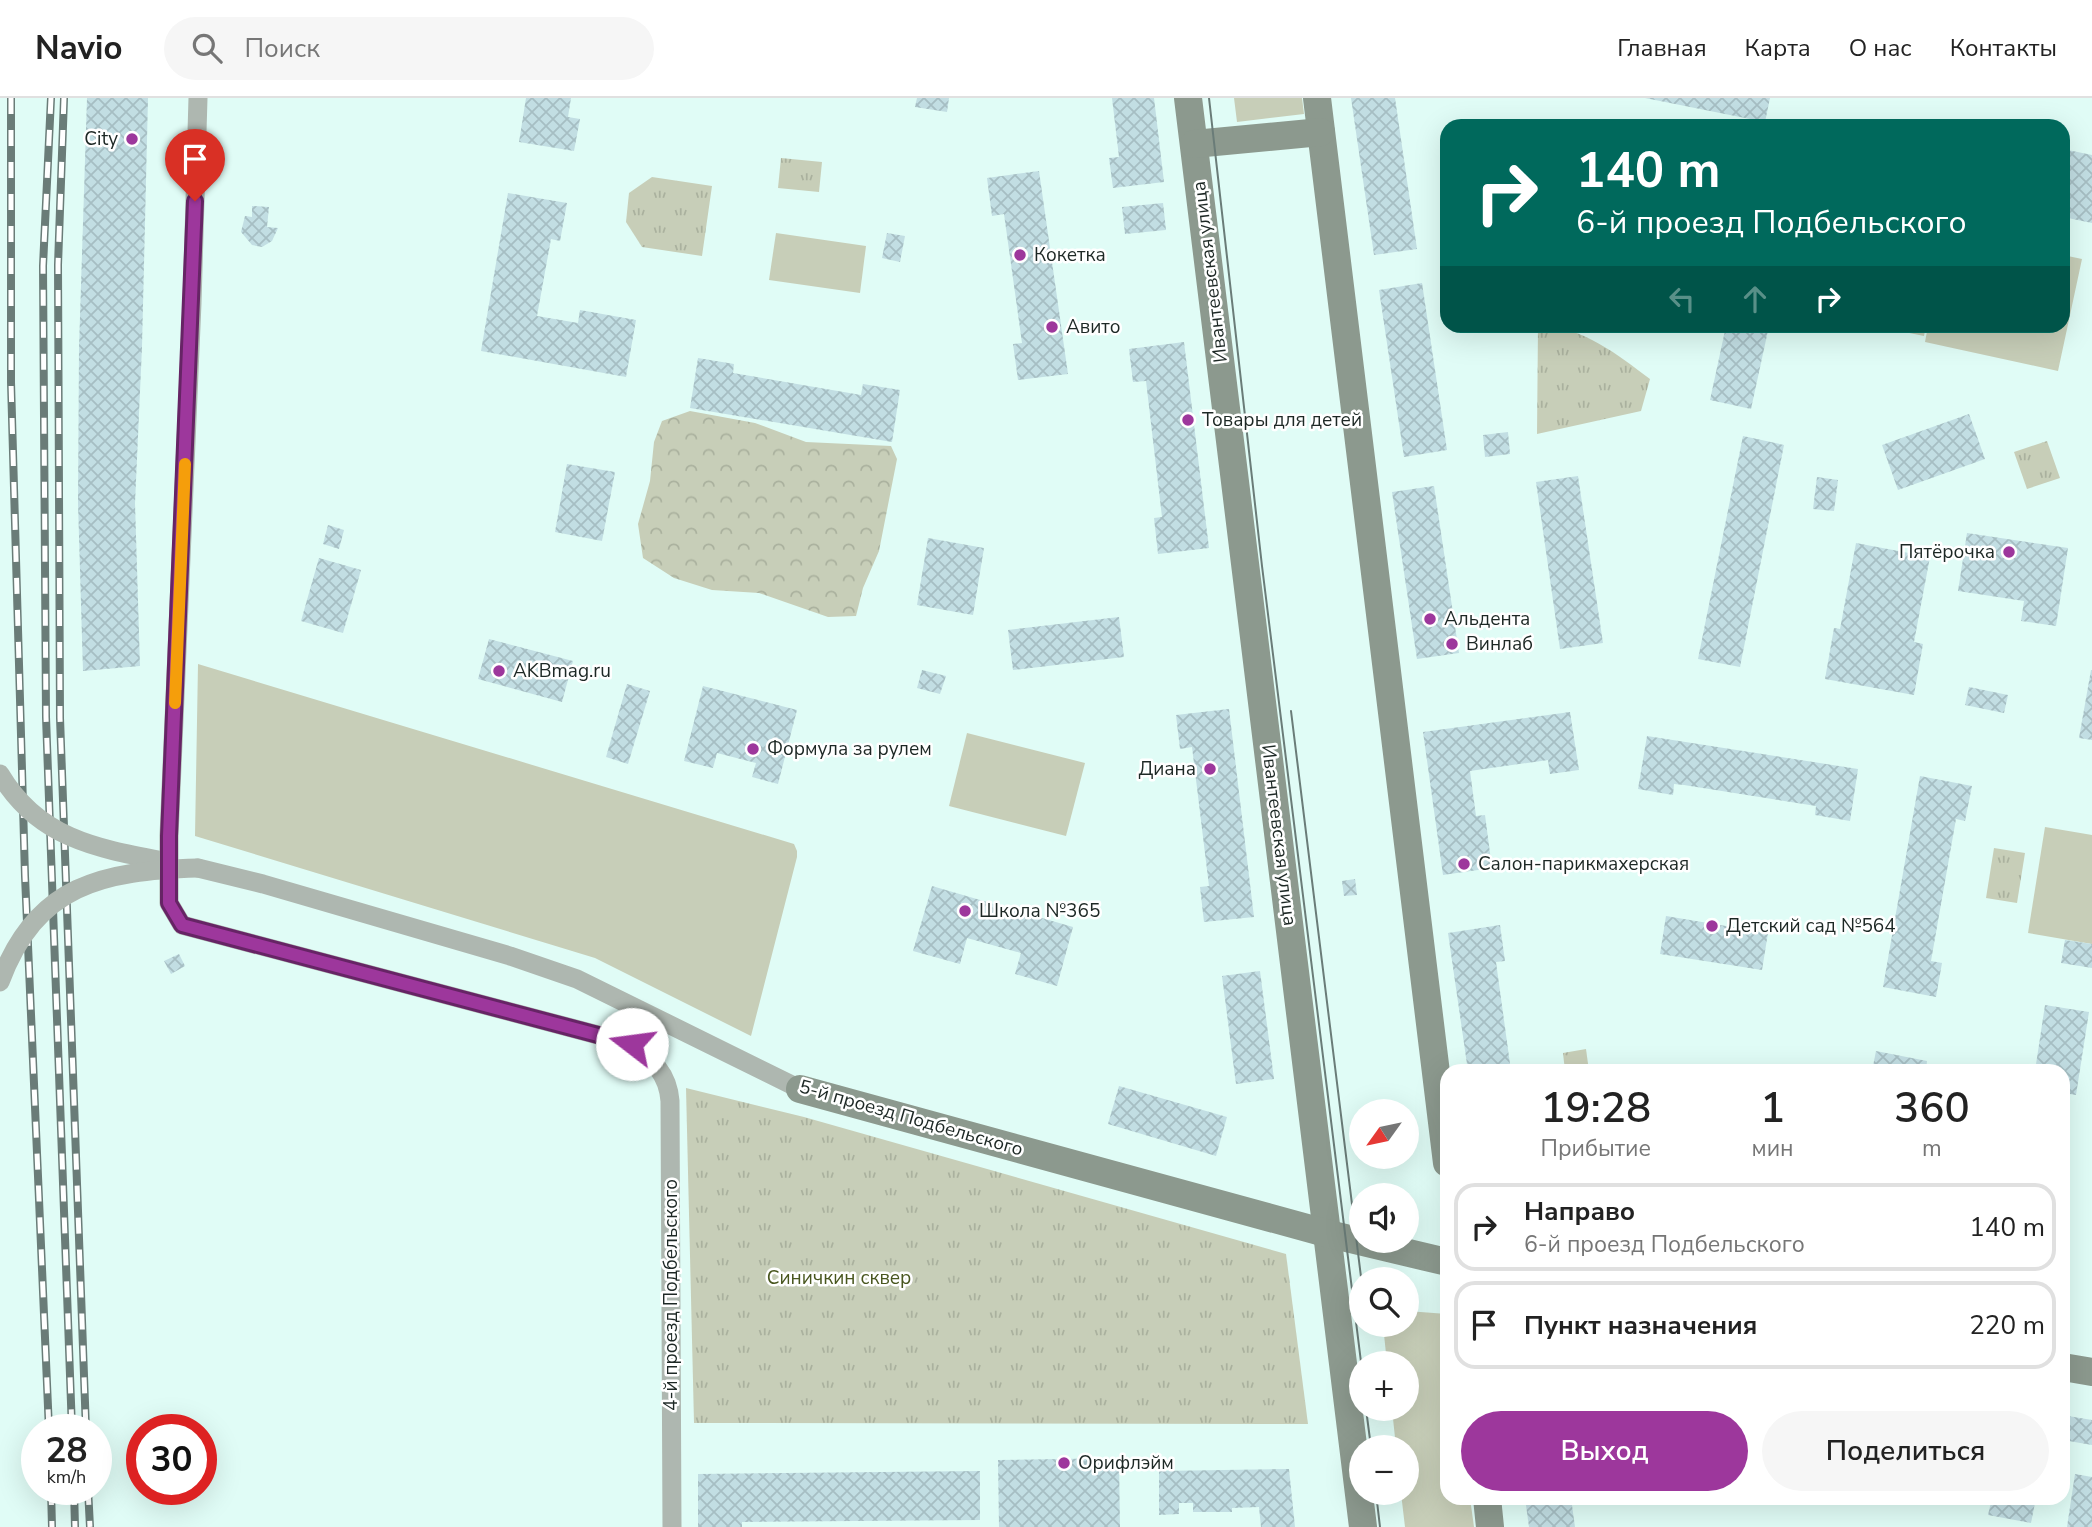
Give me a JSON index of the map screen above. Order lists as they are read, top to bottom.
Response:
{
  "streets": {
    "street": ["Ивантеевская улица", "5-й проезд Подбельского", "4-й проезд Подбельского"]
  },
  "crossings": [
    ["Ивантеевская улица", "5-й проезд Подбельского"]
  ],
  "parks": ["Синичкин сквер"],
  "places": [
    "City",
    "Кокетка",
    "Авито",
    "Товары для детей",
    "Пятёрочка",
    "Альдента",
    "Винлаб",
    "AKBmag.ru",
    "Формула за рулем",
    "Диана",
    "Салон-парикмахерская",
    "Школа №365",
    "Детский сад №564",
    "Орифлэйм"
  ],
  "north": "bottom left",
  "page": {
    "header": "Navio",
    "search": "Поиск",
    "nav": [
      "Главная",
      "Карта",
      "О нас",
      "Контакты"
    ],
    "turn": ["140 m", "6-й проезд Подбельского"],
    "eta": [
      "19:28",
      "Прибытие",
      "1",
      "мин",
      "360",
      "m"
    ],
    "map_buttons": ["+", "−"],
    "list": [
      {
        "name": "Направо",
        "note": "6-й проезд Подбельского",
        "value": "140 m"
      },
      {
        "name": "Пункт назначения",
        "value": "220 m"
      }
    ],
    "buttons": ["Выход", "Поделиться"],
    "speed": "28 km/h",
    "limit": "30"
  }
}
